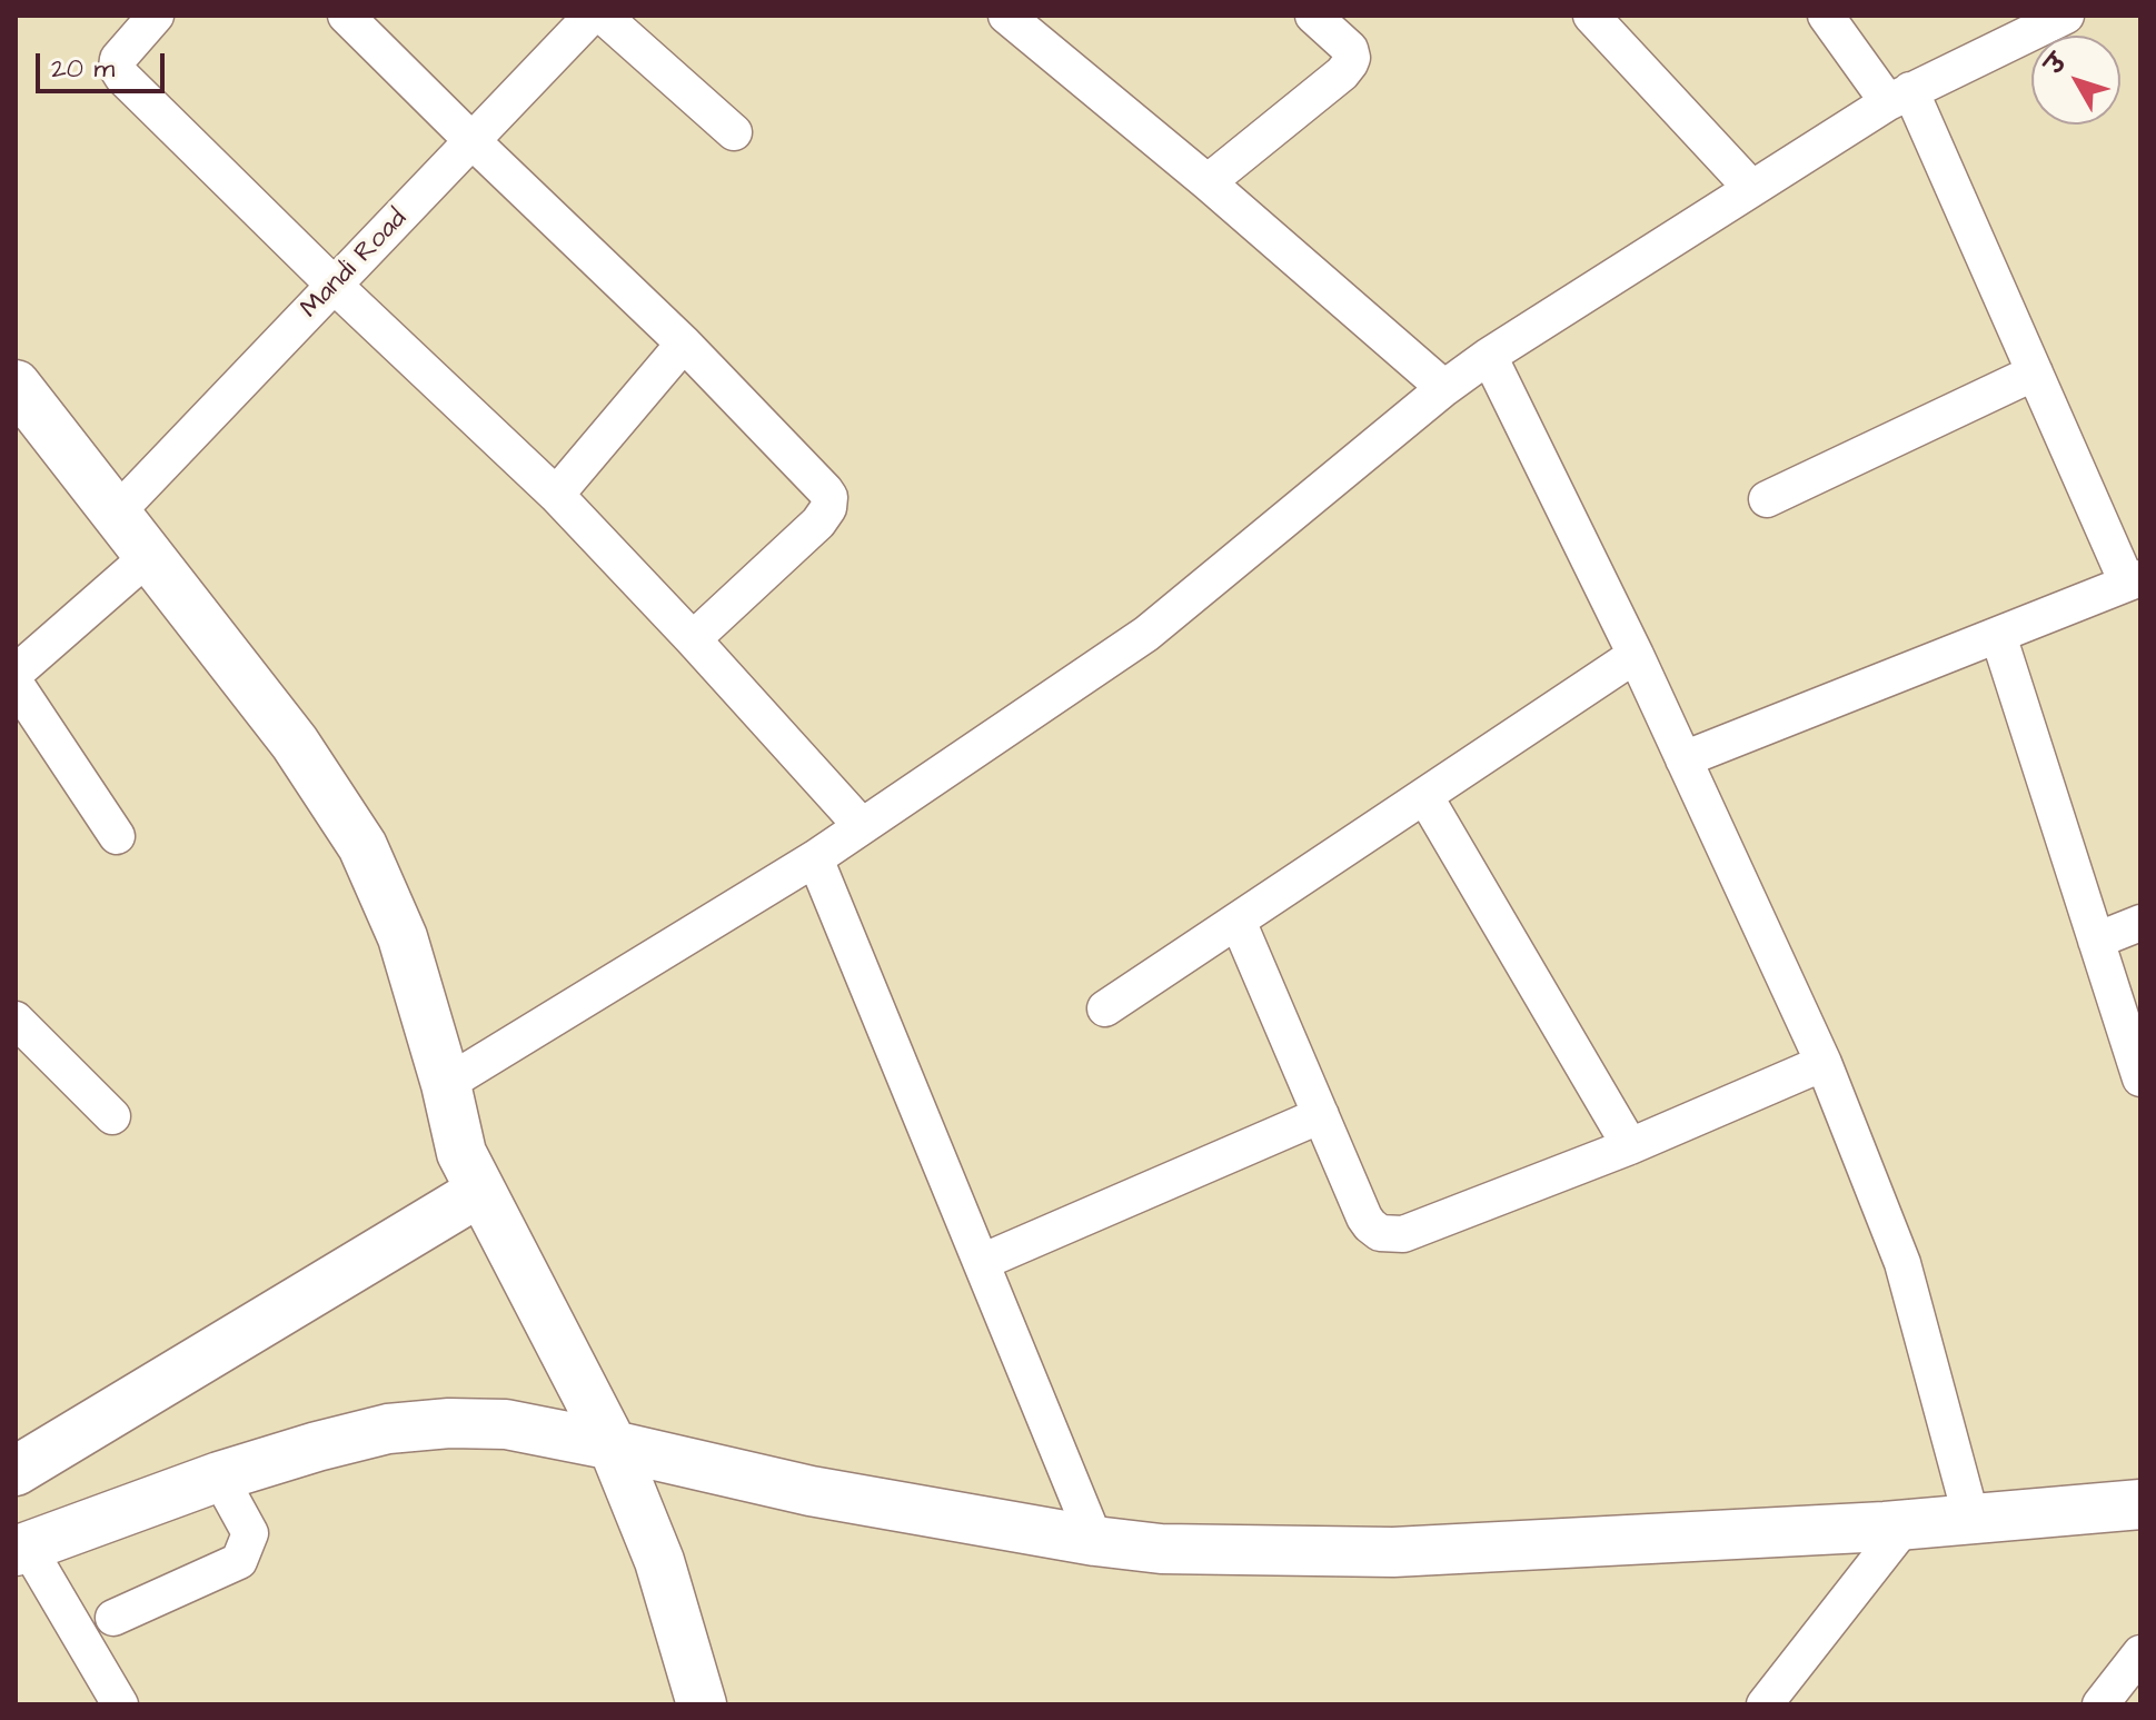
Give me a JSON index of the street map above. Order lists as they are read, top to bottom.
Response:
{
  "streets": {
    "street": ["Mandi Road"]
  },
  "scale_bar": "20 m",
  "north": "top left"
}
